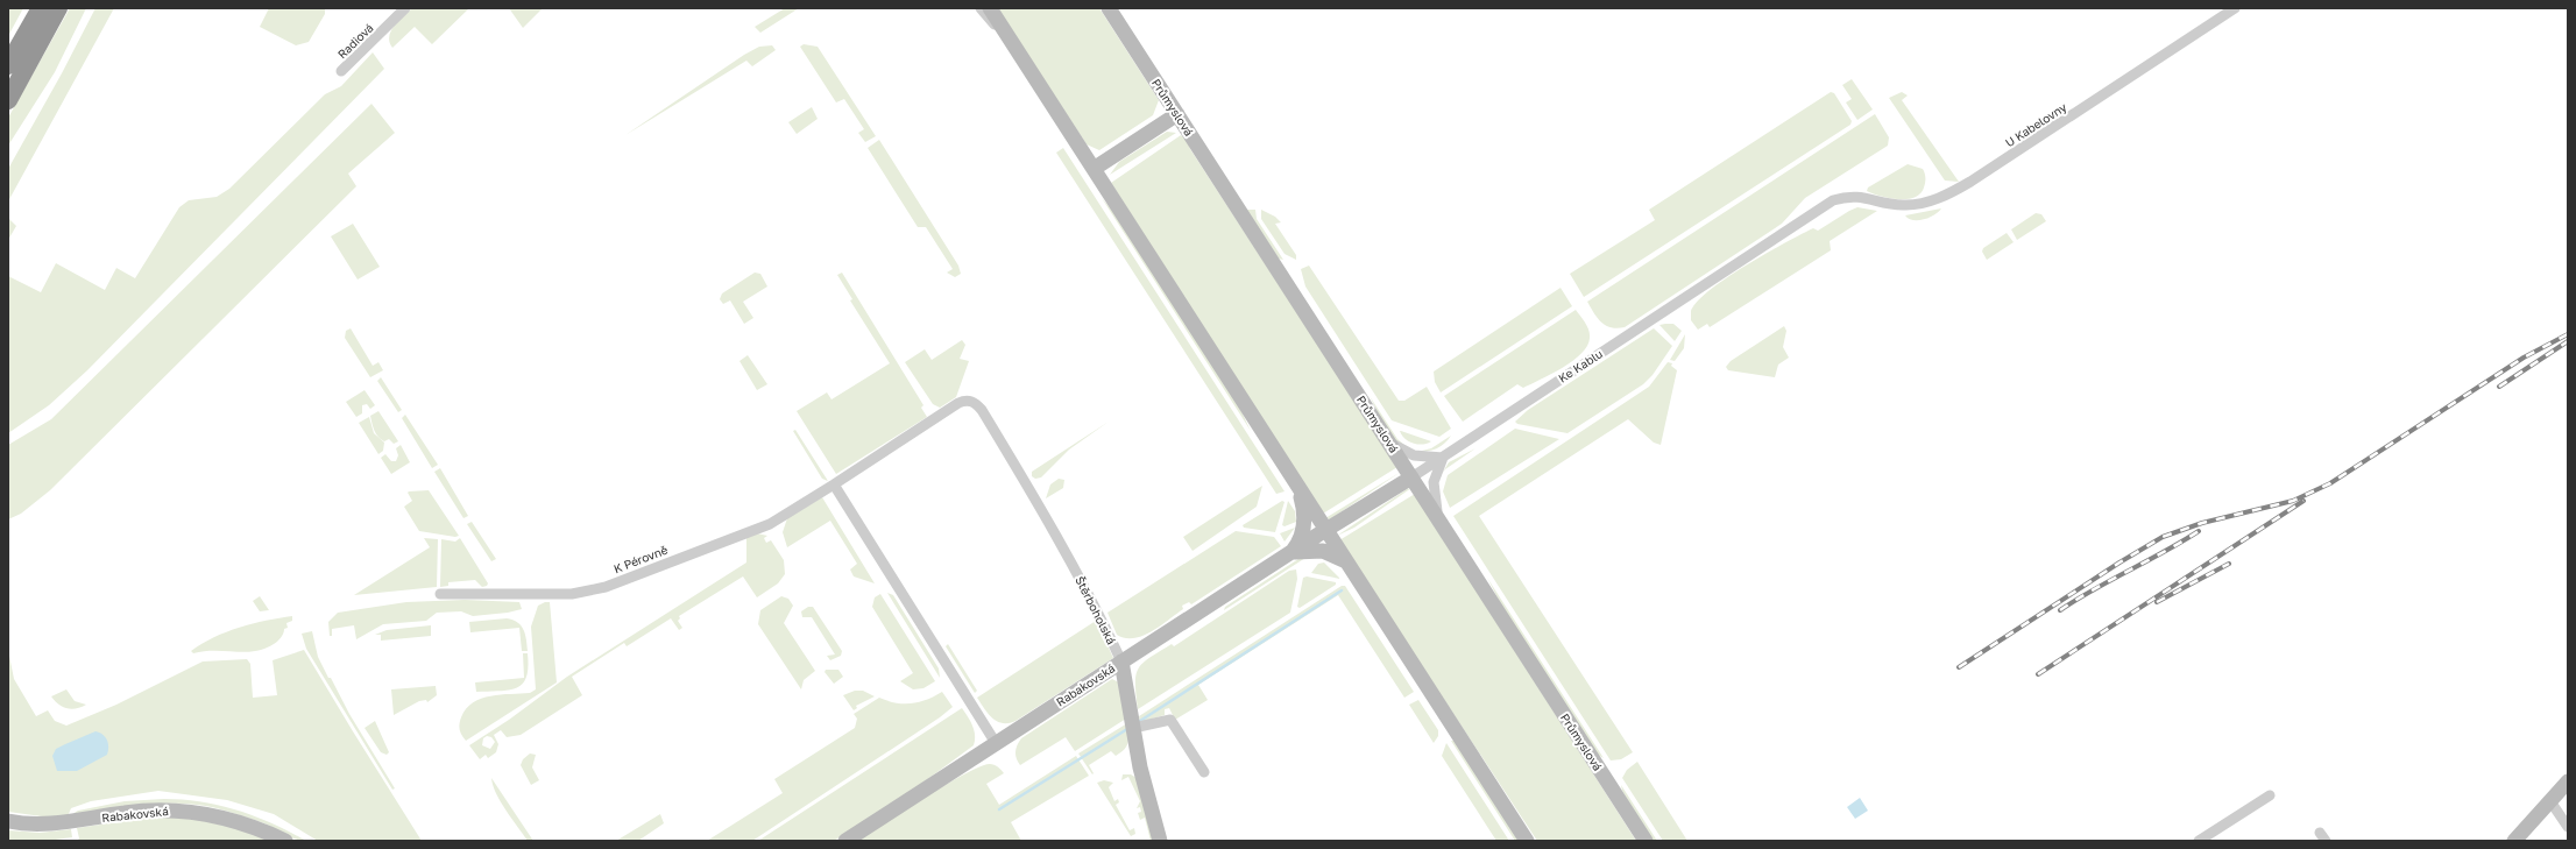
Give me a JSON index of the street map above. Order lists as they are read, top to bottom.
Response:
{
  "streets": {
    "main road": [
      "Průmyslová",
      "Ke Kablu",
      "Štěrboholská",
      "Rabakovská"
    ],
    "street": ["Radiová", "U Kabelovny", "K Pérovně"]
  },
  "crossings": [
    ["Průmyslová", "Ke Kablu"],
    ["U Kabelovny", "Ke Kablu"],
    ["Ke Kablu", "Rabakovská"],
    ["K Pérovně", "Štěrboholská"],
    ["Štěrboholská", "Rabakovská"]
  ]
}
